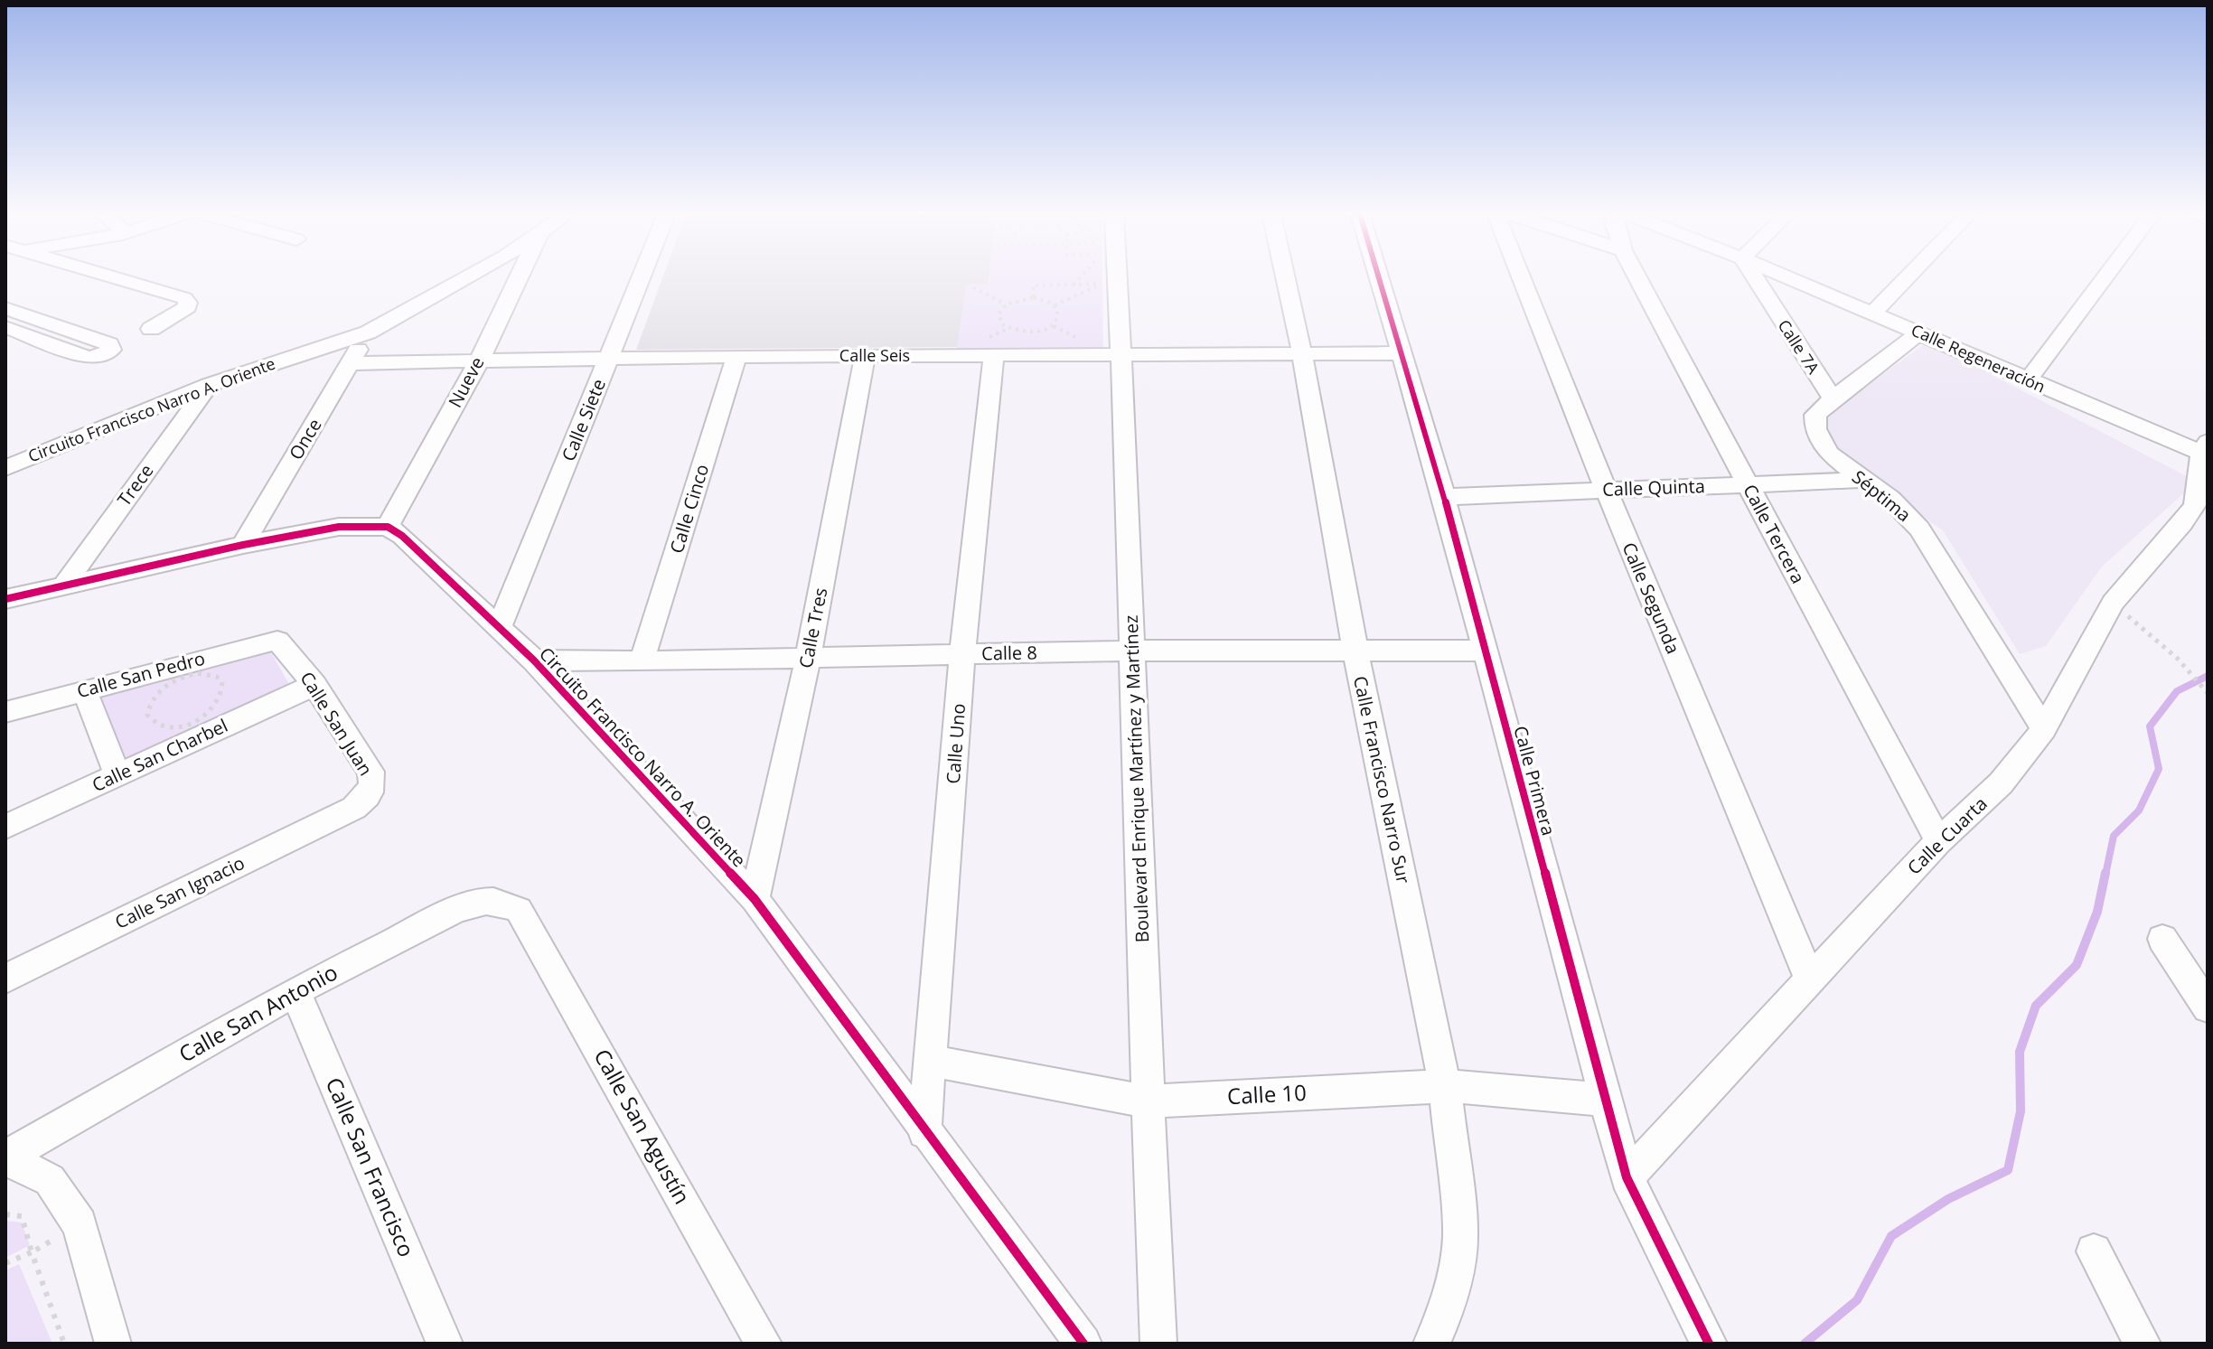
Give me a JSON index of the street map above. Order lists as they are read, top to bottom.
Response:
{
  "streets": {
    "street": [
      "Calle 7A",
      "Calle Seis",
      "Calle Regeneración",
      "Nueve",
      "Circuito Francisco Narro A. Oriente",
      "Calle Siete",
      "Once",
      "Trece",
      "Calle Quinta",
      "Séptima",
      "Calle Cinco",
      "Calle Tercera",
      "Calle Segunda",
      "Calle Tres",
      "Calle 8",
      "Calle San Pedro",
      "Calle San Juan",
      "Calle Uno",
      "Calle San Charbel",
      "Boulevard Enrique Martínez y Martínez",
      "Calle Francisco Narro Sur",
      "Calle Primera",
      "Calle Cuarta",
      "Calle San Ignacio",
      "Calle San Antonio",
      "Calle 10",
      "Calle San Agustín",
      "Calle San Francisco"
    ]
  },
  "crossings": [
    ["Calle 7A", "Séptima"],
    ["Calle Seis", "Nueve"],
    ["Calle Seis", "Calle Siete"],
    ["Calle Seis", "Once"],
    ["Calle Seis", "Calle Cinco"],
    ["Calle Seis", "Calle Tres"],
    ["Calle Seis", "Calle Uno"],
    ["Calle Seis", "Boulevard Enrique Martínez y Martínez"],
    ["Calle Seis", "Calle Francisco Narro Sur"],
    ["Calle Seis", "Calle Primera"],
    ["Calle Regeneración", "Séptima"],
    ["Calle Regeneración", "Calle Cuarta"],
    ["Nueve", "Circuito Francisco Narro A. Oriente"],
    ["Circuito Francisco Narro A. Oriente", "Calle Siete"],
    ["Circuito Francisco Narro A. Oriente", "Once"],
    ["Circuito Francisco Narro A. Oriente", "Trece"],
    ["Circuito Francisco Narro A. Oriente", "Calle Tres"],
    ["Circuito Francisco Narro A. Oriente", "Calle 8"],
    ["Circuito Francisco Narro A. Oriente", "Calle Uno"],
    ["Calle Quinta", "Séptima"],
    ["Calle Quinta", "Calle Tercera"],
    ["Calle Quinta", "Calle Segunda"],
    ["Calle Quinta", "Calle Primera"],
    ["Séptima", "Calle Cuarta"],
    ["Calle Cinco", "Calle 8"],
    ["Calle Tercera", "Calle Cuarta"],
    ["Calle Segunda", "Calle Cuarta"],
    ["Calle Tres", "Calle 8"],
    ["Calle 8", "Calle Uno"],
    ["Calle 8", "Boulevard Enrique Martínez y Martínez"],
    ["Calle 8", "Calle Francisco Narro Sur"],
    ["Calle 8", "Calle Primera"],
    ["Calle San Pedro", "Calle San Juan"],
    ["Calle San Juan", "Calle San Charbel"],
    ["Calle San Juan", "Calle San Ignacio"],
    ["Calle Uno", "Calle 10"],
    ["Boulevard Enrique Martínez y Martínez", "Calle 10"],
    ["Calle Francisco Narro Sur", "Calle 10"],
    ["Calle Primera", "Calle Cuarta"],
    ["Calle Primera", "Calle 10"],
    ["Calle San Antonio", "Calle San Agustín"],
    ["Calle San Antonio", "Calle San Francisco"]
  ]
}
